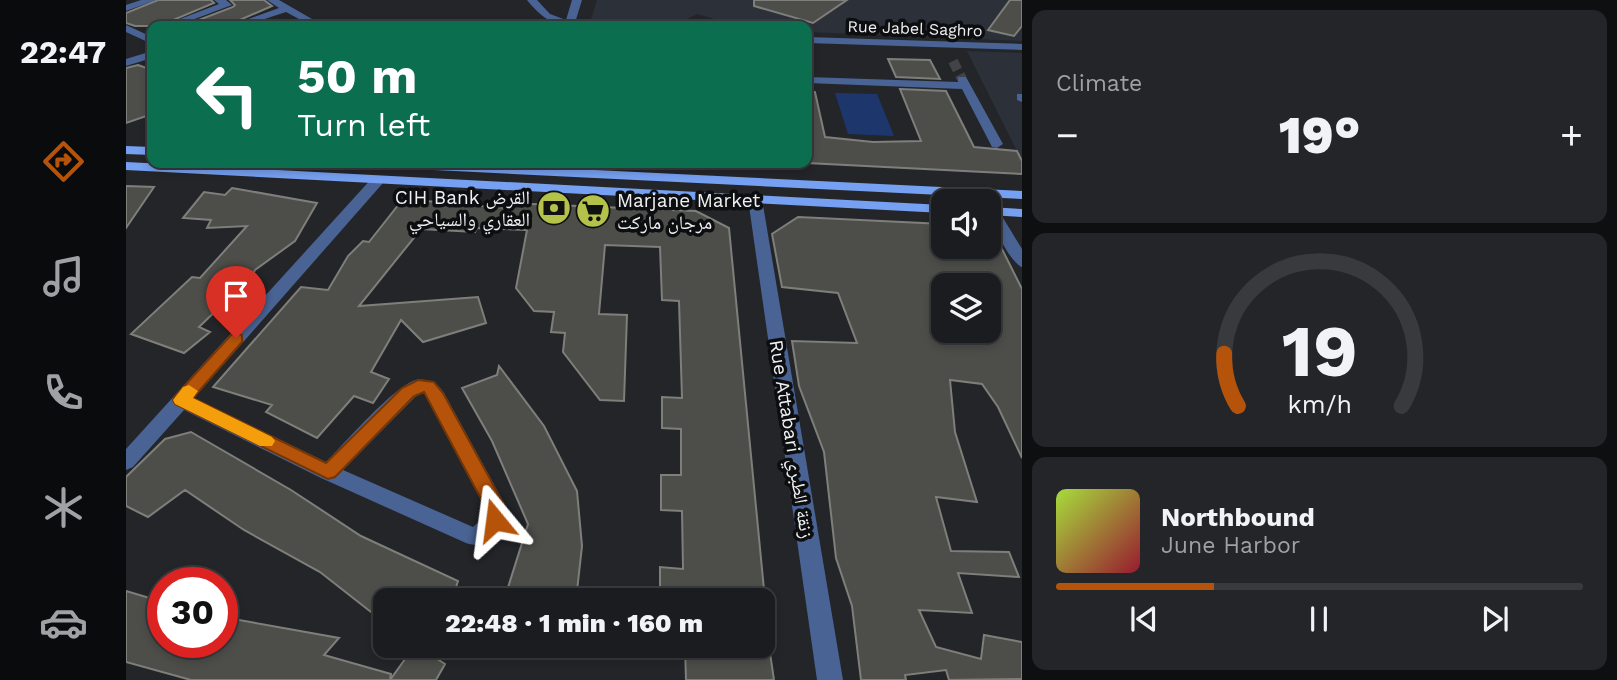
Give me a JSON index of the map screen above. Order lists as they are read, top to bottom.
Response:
{
  "streets": {
    "street": ["Rue Jabel Saghro", "Rue Attabari زنقة الطبري"]
  },
  "places": {
    "bank": ["CIH Bank القرض العقاري والسياحي"],
    "supermarket": ["Marjane Market مرجان ماركت"]
  },
  "page": {
    "tabs": "22:47",
    "tile": "Climate",
    "turn": ["50 m", "Turn left"],
    "heat": ["−", "19°", "+"],
    "song": ["Northbound", "June Harbor"],
    "limit": "30",
    "trip": "22:48 · 1 min · 160 m",
    "gauge": ["19", "km/h"]
  }
}
